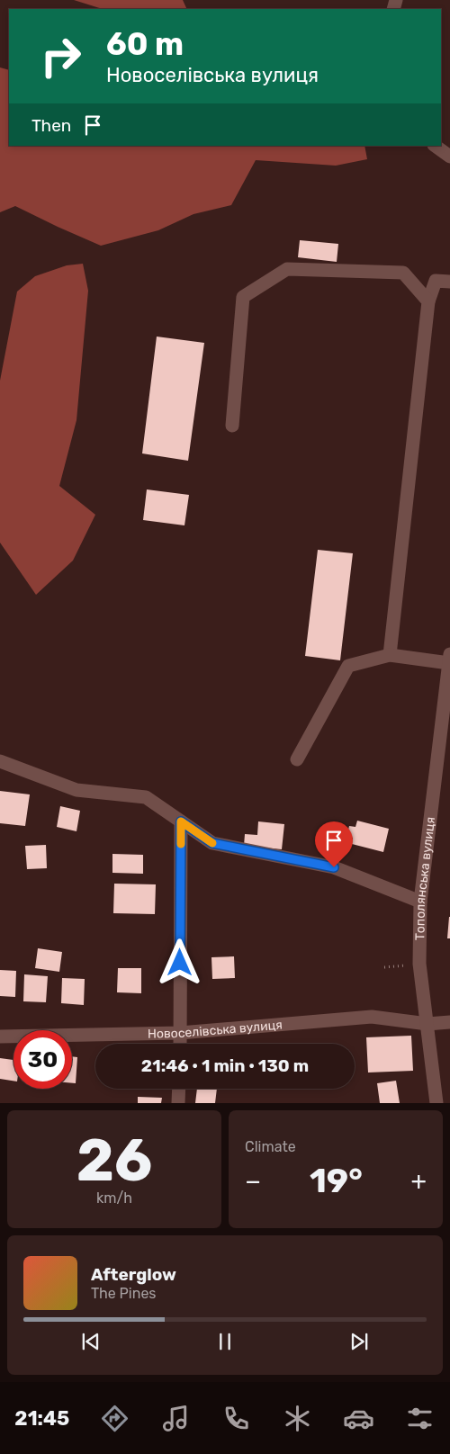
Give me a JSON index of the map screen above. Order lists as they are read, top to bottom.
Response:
{
  "streets": {
    "street": ["Тополянська вулиця", "Новоселівська вулиця"]
  },
  "crossings": [
    ["Тополянська вулиця", "Новоселівська вулиця"]
  ],
  "page": {
    "turn": ["60 m", "Новоселівська вулиця"],
    "then": "Then",
    "limit": "30",
    "trip": "21:46 · 1 min · 130 m",
    "tile": [
      ["26", "km/h"],
      "Climate"
    ],
    "heat": ["−", "19°", "+"],
    "song": ["Afterglow", "The Pines"],
    "tabs": "21:45"
  }
}
